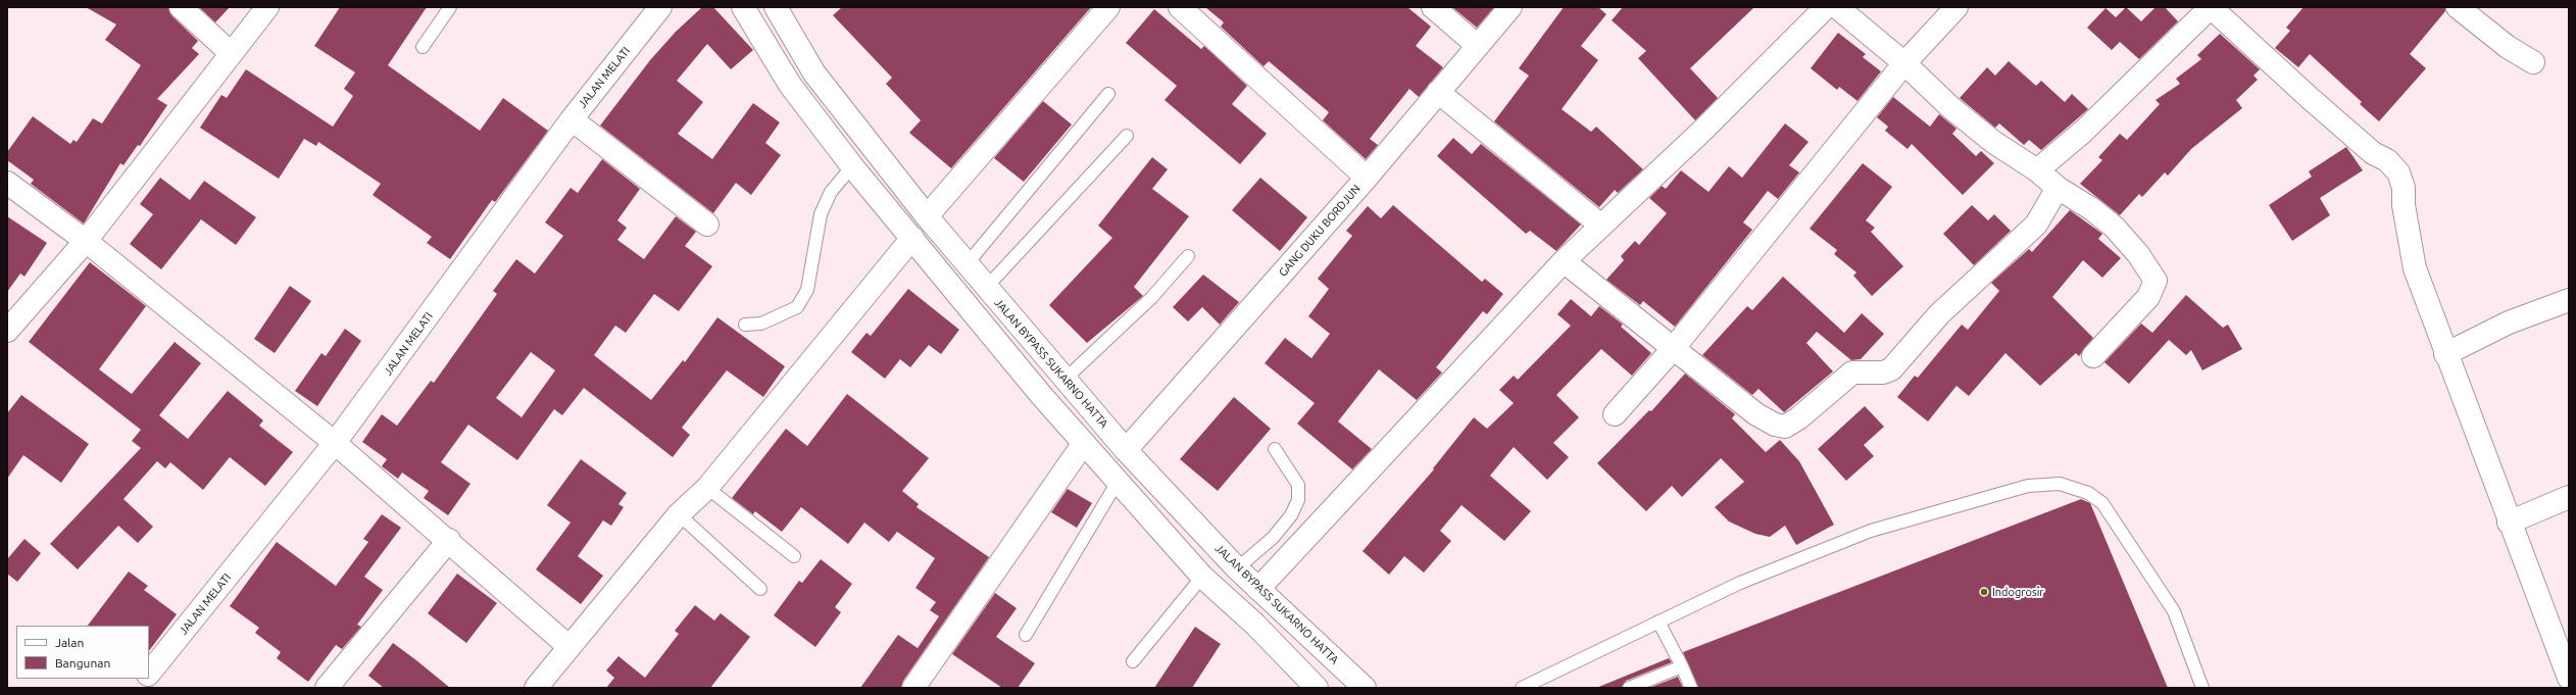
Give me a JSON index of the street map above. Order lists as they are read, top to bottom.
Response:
{
  "streets": {
    "main road": ["JALAN MELATI", "GANG DUKU BORDJUN", "JALAN BYPASS SUKARNO HATTA"]
  },
  "crossings": [
    ["GANG DUKU BORDJUN", "JALAN BYPASS SUKARNO HATTA"]
  ],
  "places": ["Indogrosir"],
  "legend": ["Jalan", "Bangunan"]
}
